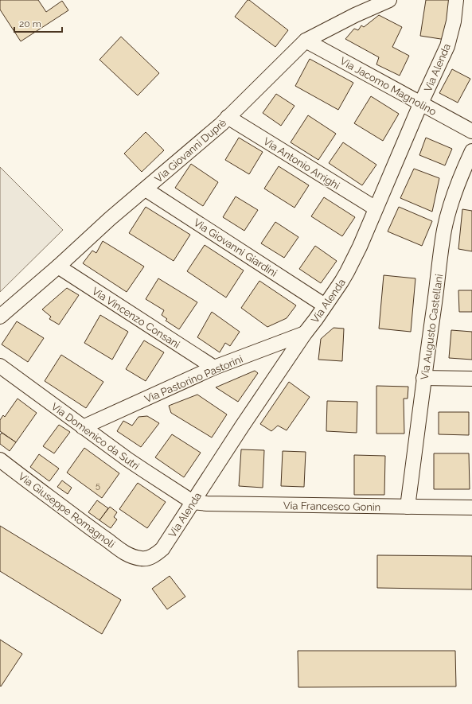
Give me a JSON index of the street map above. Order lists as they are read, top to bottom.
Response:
{
  "streets": {
    "street": [
      "Via Alenda",
      "Via Jacomo Magnolino",
      "Via Giovanni Duprè",
      "Via Antonio Arrighi",
      "Via Giovanni Giardini",
      "Via Vincenzo Consani",
      "Via Augusto Castellani",
      "Via Pastorino Pastorini",
      "Via Domenico da Sutri",
      "Via Francesco Gonin",
      "Via Giuseppe Romagnoli"
    ]
  },
  "crossings": [
    ["Via Alenda", "Via Jacomo Magnolino"],
    ["Via Alenda", "Via Antonio Arrighi"],
    ["Via Alenda", "Via Giovanni Giardini"],
    ["Via Alenda", "Via Pastorino Pastorini"],
    ["Via Alenda", "Via Domenico da Sutri"],
    ["Via Alenda", "Via Francesco Gonin"],
    ["Via Alenda", "Via Giuseppe Romagnoli"],
    ["Via Jacomo Magnolino", "Via Giovanni Duprè"],
    ["Via Giovanni Duprè", "Via Antonio Arrighi"],
    ["Via Giovanni Duprè", "Via Giovanni Giardini"],
    ["Via Giovanni Duprè", "Via Vincenzo Consani"],
    ["Via Vincenzo Consani", "Via Pastorino Pastorini"],
    ["Via Augusto Castellani", "Via Francesco Gonin"],
    ["Via Pastorino Pastorini", "Via Domenico da Sutri"],
    ["Via Domenico da Sutri", "Via Francesco Gonin"]
  ],
  "house_numbers": ["5"],
  "scale_bar": "20 m"
}
